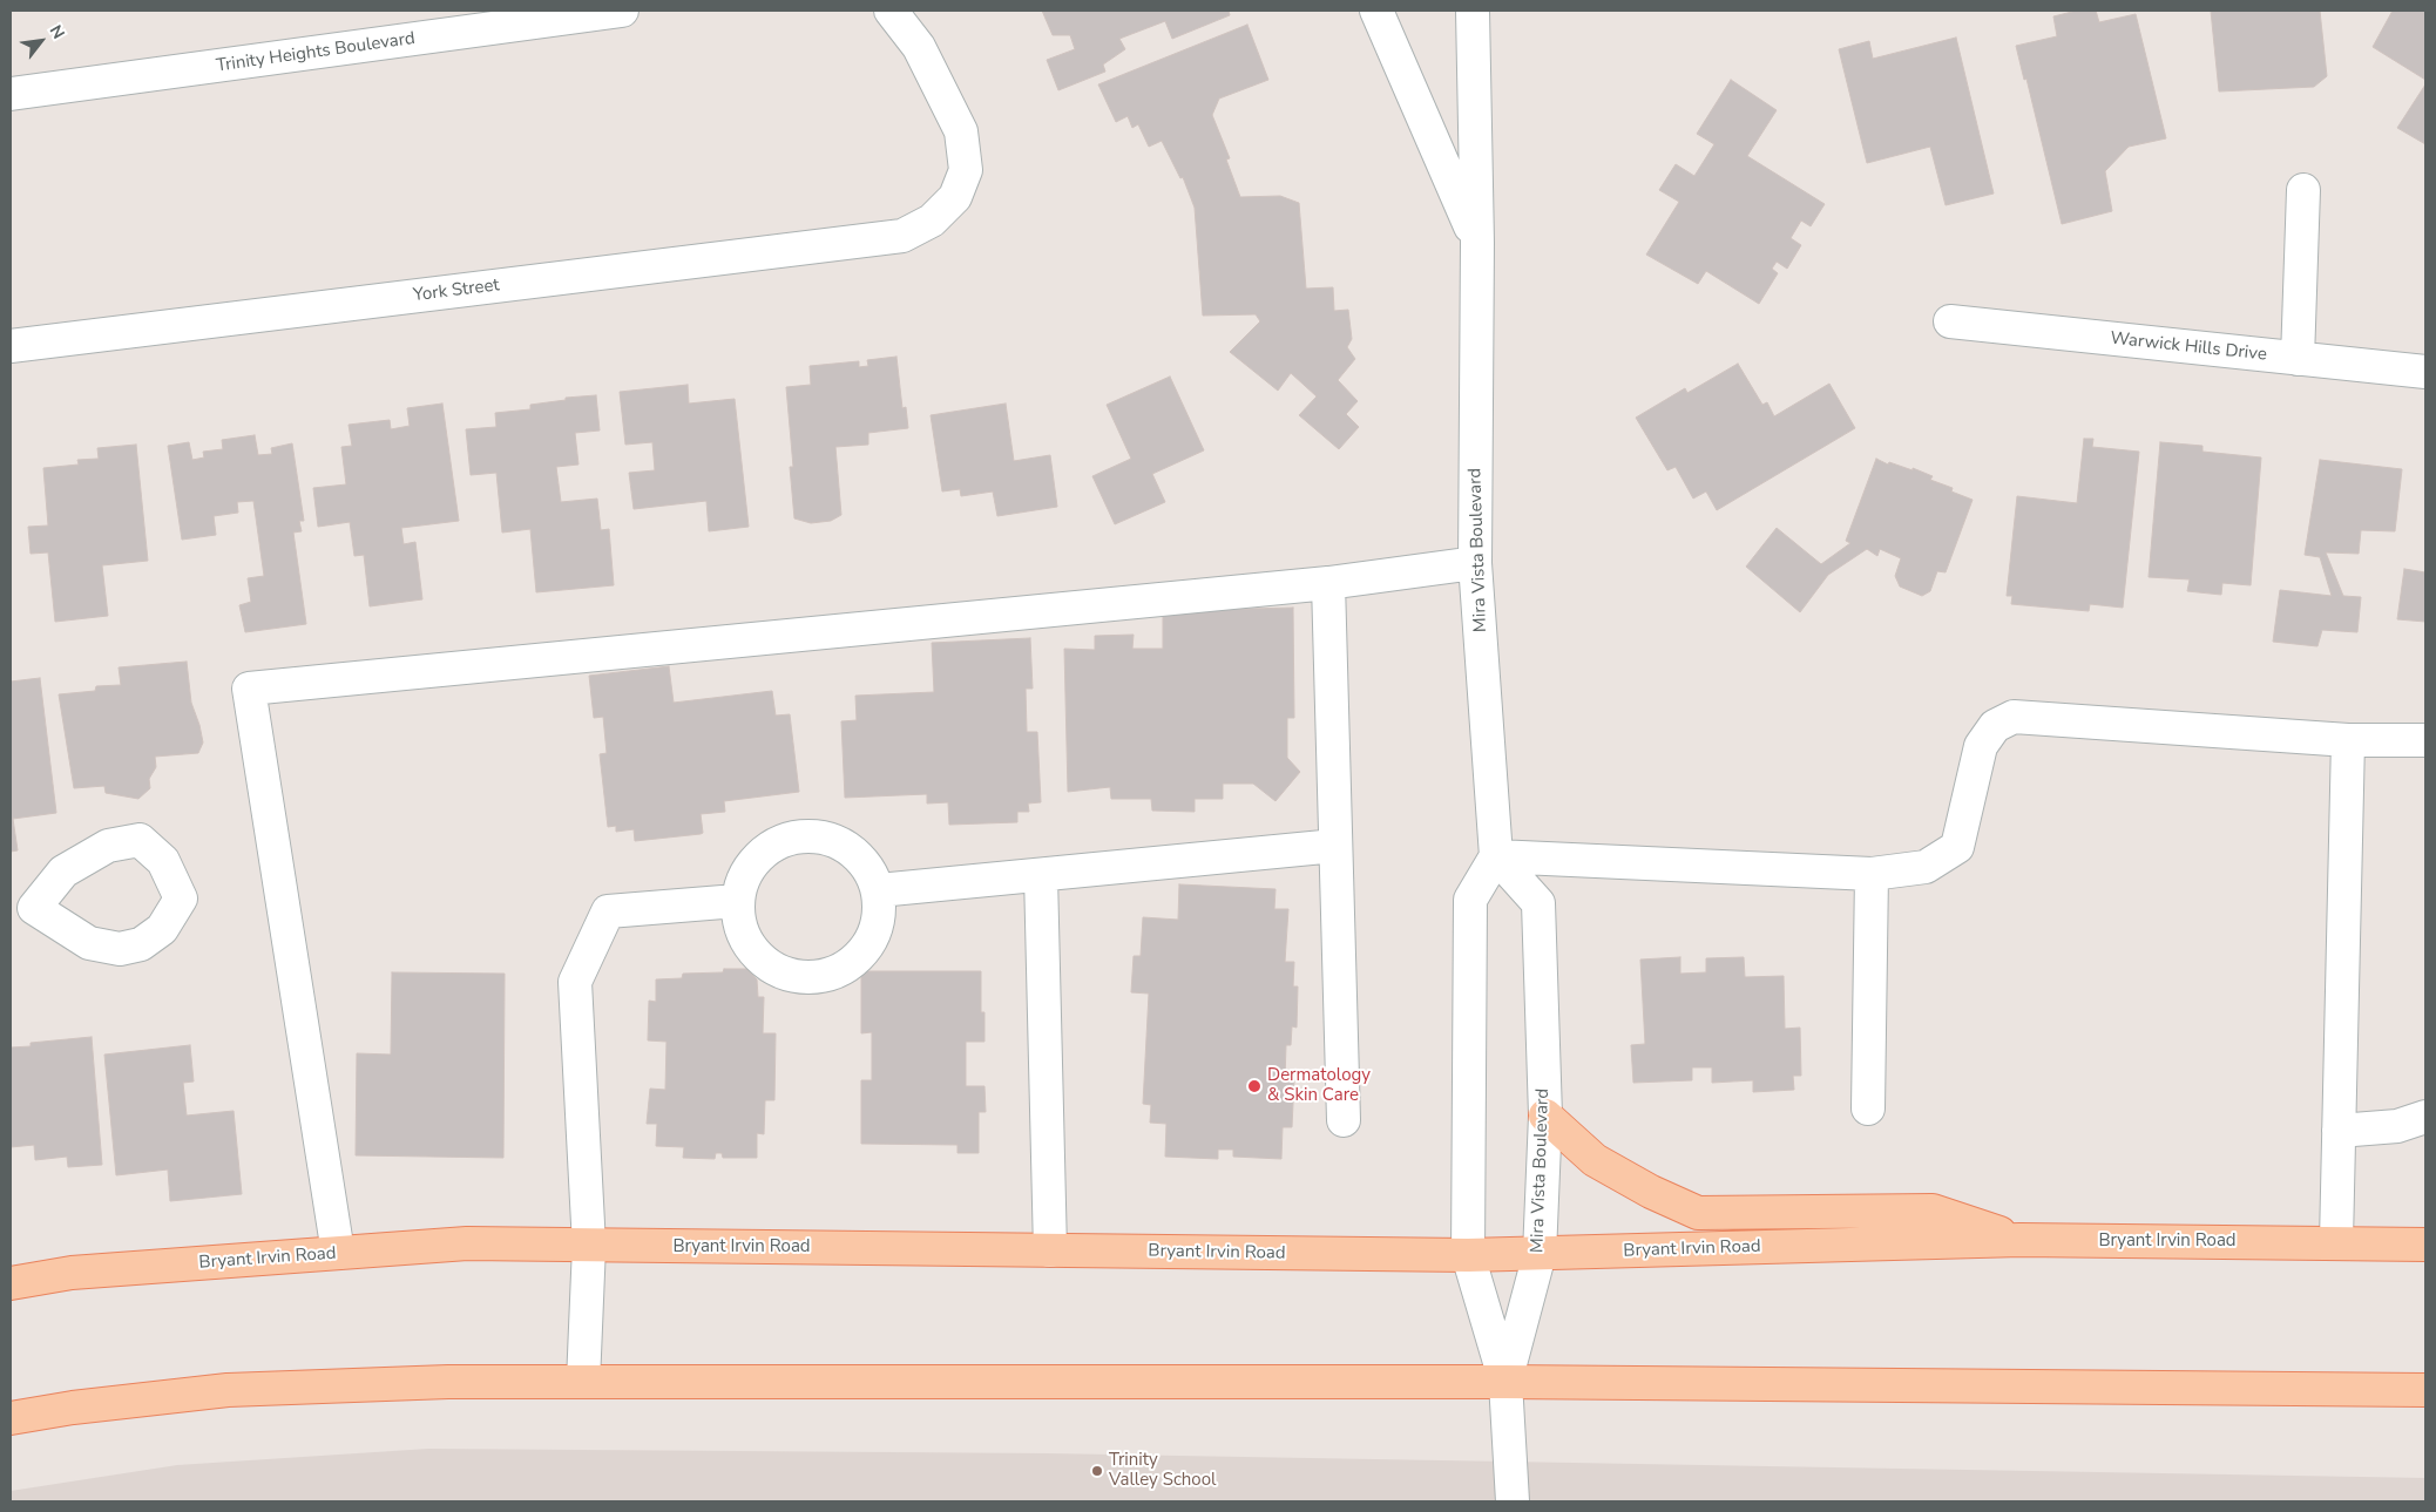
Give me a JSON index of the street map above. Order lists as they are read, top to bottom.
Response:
{
  "streets": {
    "main road": ["Bryant Irvin Road"],
    "street": [
      "Trinity Heights Boulevard",
      "York Street",
      "Warwick Hills Drive",
      "Mira Vista Boulevard"
    ]
  },
  "crossings": [
    ["Mira Vista Boulevard", "Bryant Irvin Road"]
  ],
  "places": ["Dermatology & Skin Care", "Trinity Valley School"],
  "north": "top right"
}
